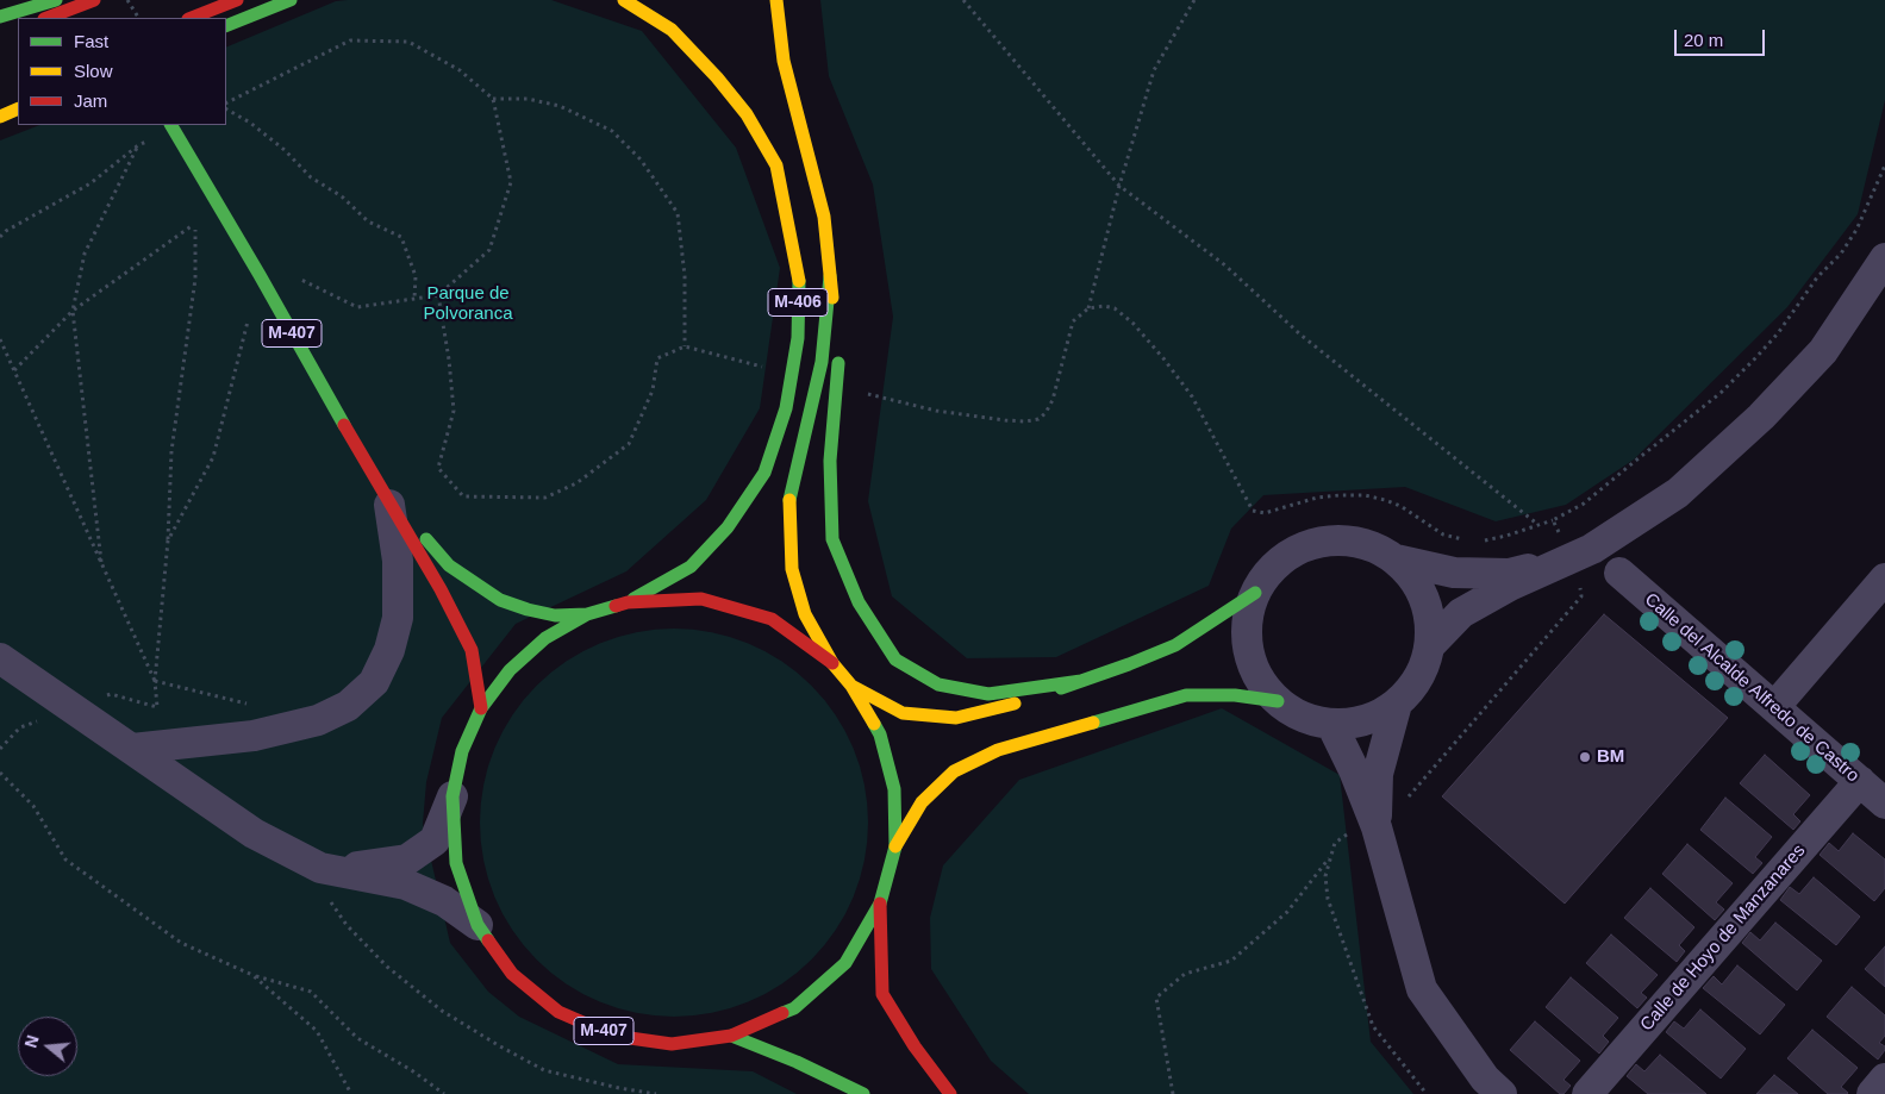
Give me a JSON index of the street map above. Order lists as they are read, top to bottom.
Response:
{
  "streets": {
    "highway": ["M-406", "M-407"],
    "street": ["Calle del Alcalde Alfredo de Castro", "Calle de Hoyo de Manzanares"]
  },
  "crossings": [
    ["M-406", "M-407"],
    ["Calle del Alcalde Alfredo de Castro", "Calle de Hoyo de Manzanares"]
  ],
  "parks": ["Parque de Polvoranca"],
  "places": ["BM"],
  "legend": ["Fast", "Slow", "Jam"],
  "scale_bar": "20 m",
  "north": "left"
}
